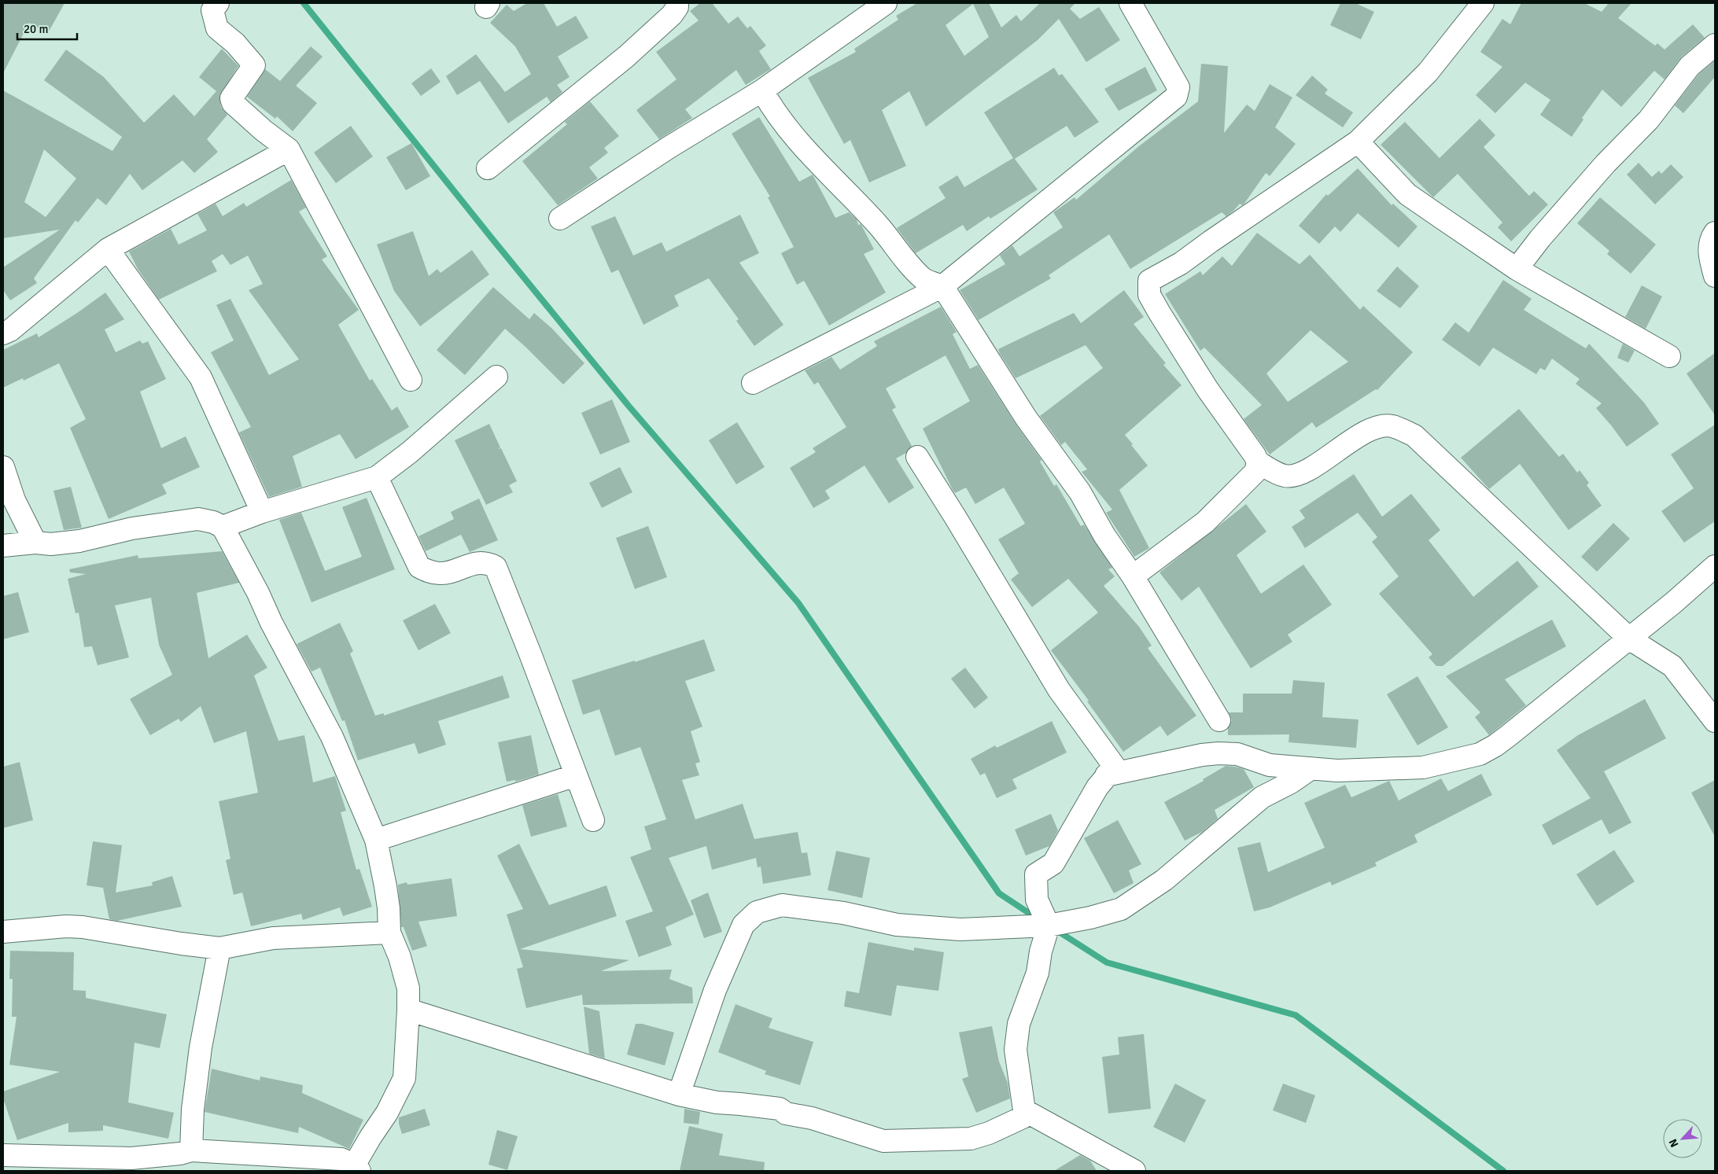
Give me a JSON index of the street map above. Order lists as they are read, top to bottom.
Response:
{
  "scale_bar": "20 m",
  "north": "bottom left"
}
